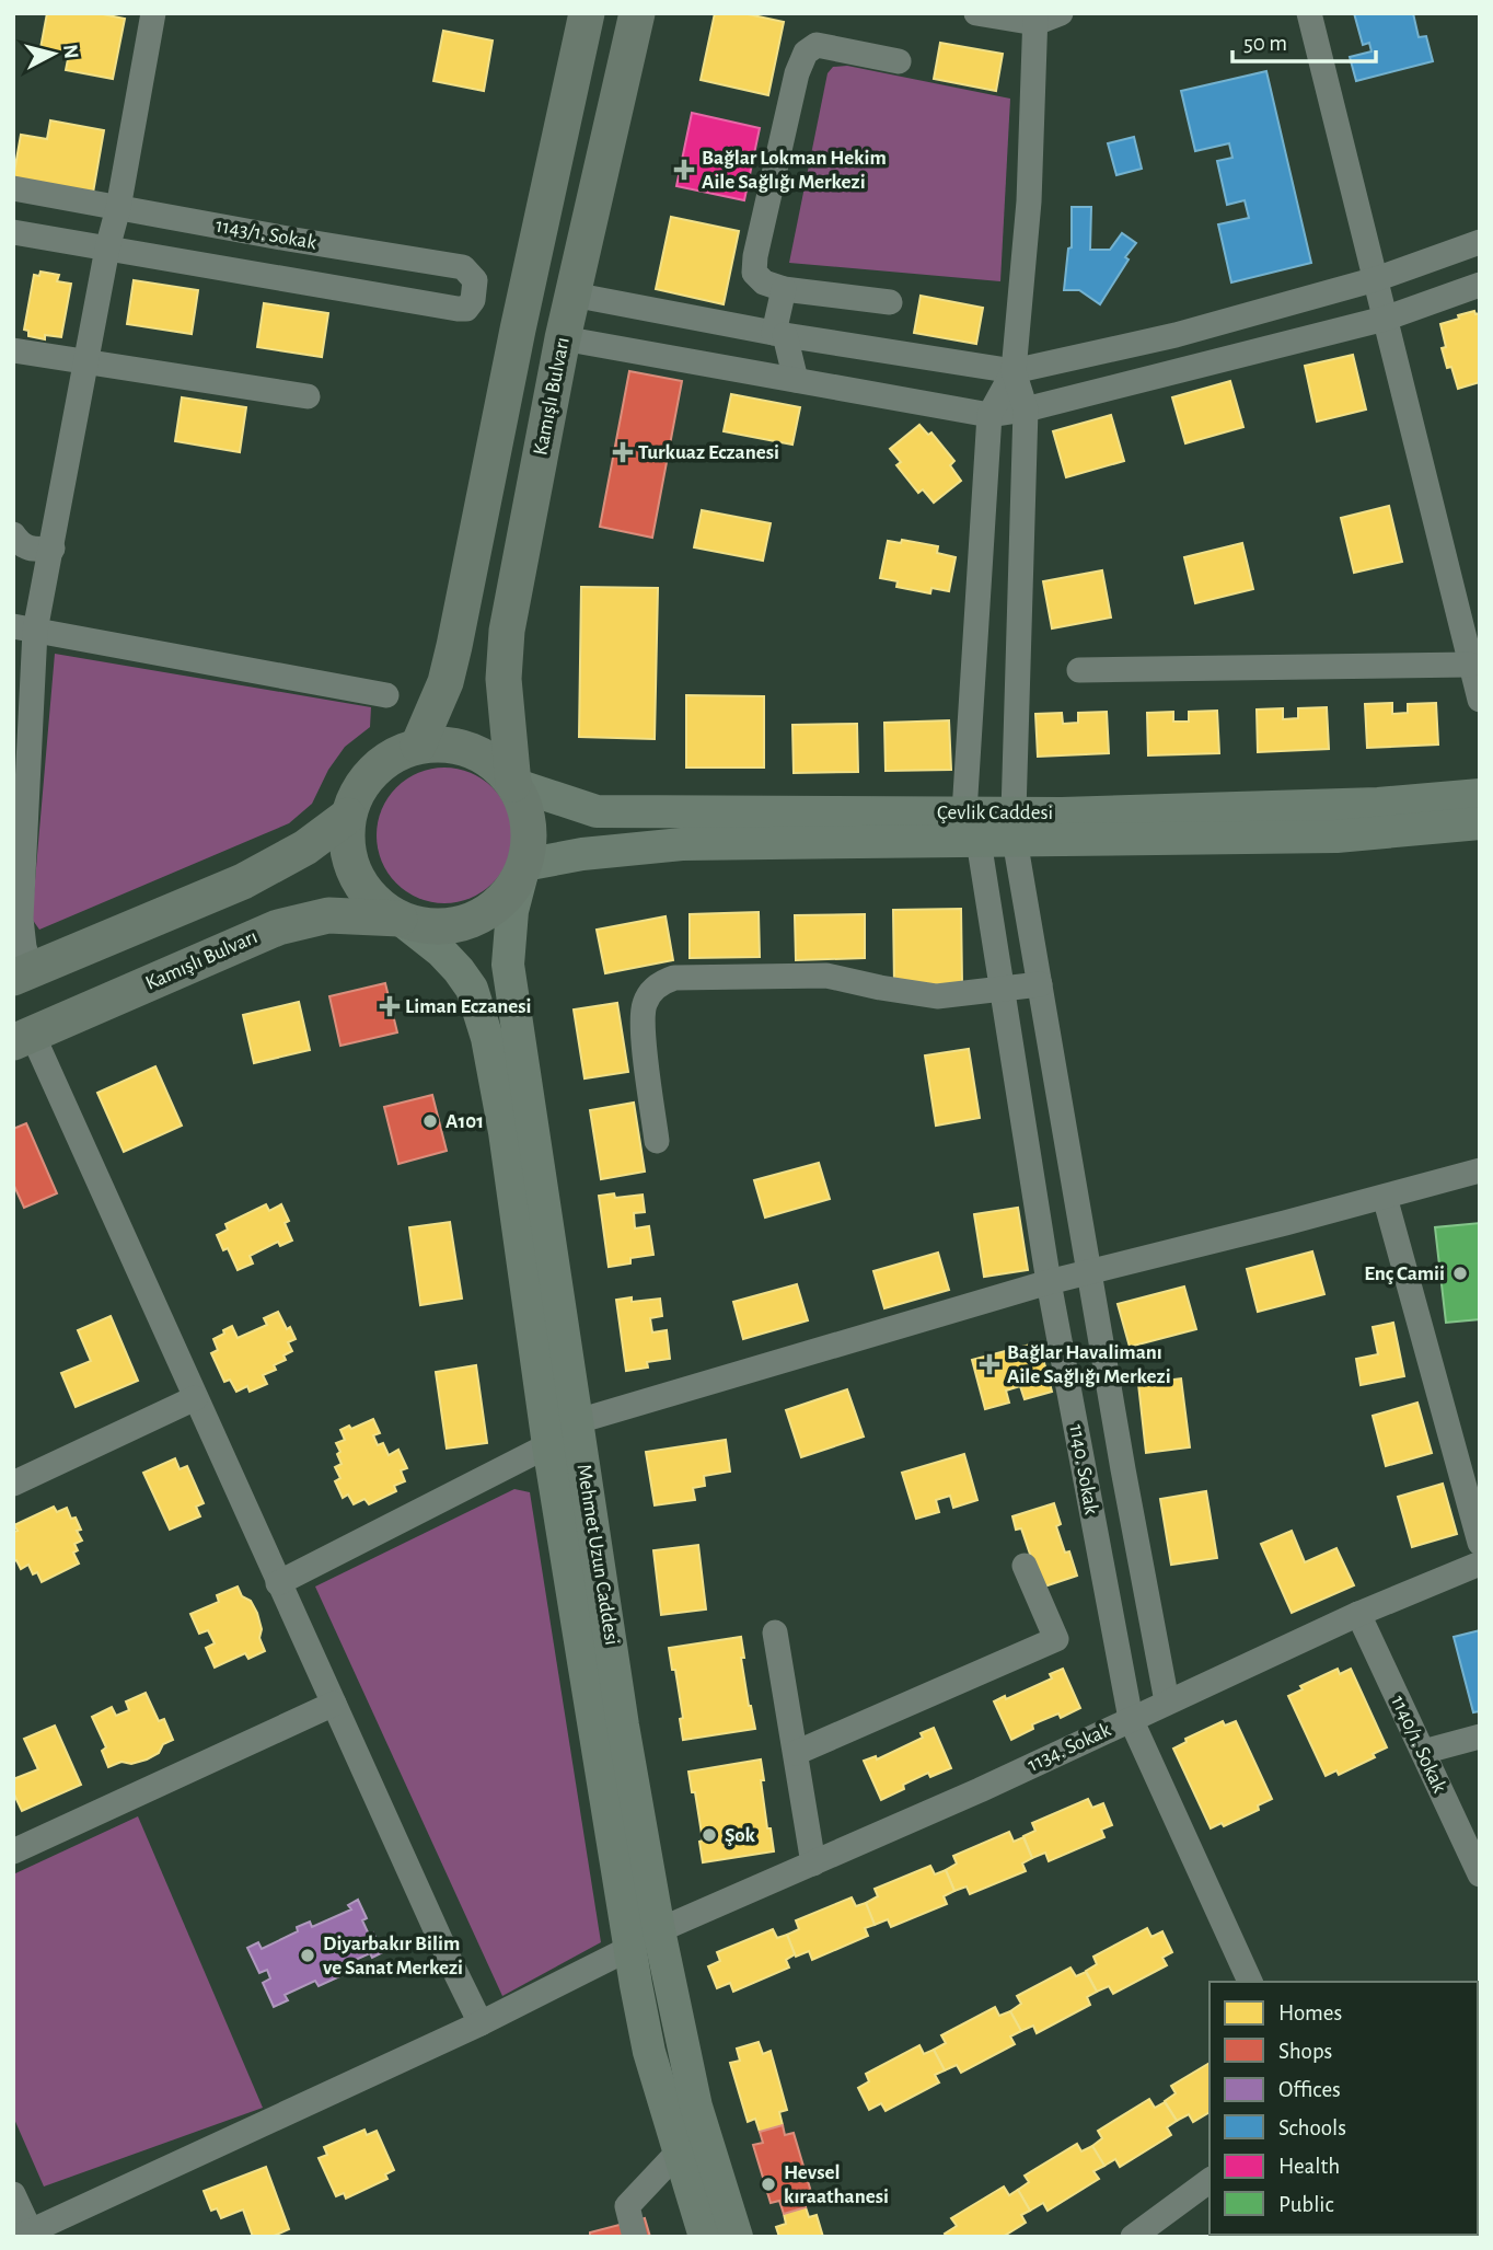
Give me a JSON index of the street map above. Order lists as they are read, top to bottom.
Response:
{
  "streets": {
    "highway": ["Kamışlı Bulvarı"],
    "main road": ["Çevlik Caddesi", "Mehmet Uzun Caddesi"],
    "street": [
      "1143/1. Sokak",
      "1140. Sokak",
      "1140/1. Sokak",
      "1134. Sokak"
    ]
  },
  "crossings": [
    ["Kamışlı Bulvarı", "Çevlik Caddesi"],
    ["Kamışlı Bulvarı", "Mehmet Uzun Caddesi"],
    ["Çevlik Caddesi", "1140. Sokak"],
    ["Çevlik Caddesi", "Mehmet Uzun Caddesi"],
    ["1140. Sokak", "1134. Sokak"],
    ["Mehmet Uzun Caddesi", "1134. Sokak"],
    ["1140/1. Sokak", "1134. Sokak"]
  ],
  "places": {
    "health": [
      "Bağlar Lokman Hekim Aile Sağlığı Merkezi",
      "Turkuaz Eczanesi",
      "Liman Eczanesi",
      "Bağlar Havalimanı Aile Sağlığı Merkezi"
    ],
    "other": [
      "A101",
      "Enç Camii",
      "Şok",
      "Diyarbakır Bilim ve Sanat Merkezi",
      "Hevsel kıraathanesi"
    ]
  },
  "legend": [
    "Homes",
    "Shops",
    "Offices",
    "Schools",
    "Health",
    "Public"
  ],
  "scale_bar": "50 m",
  "north": "right"
}
